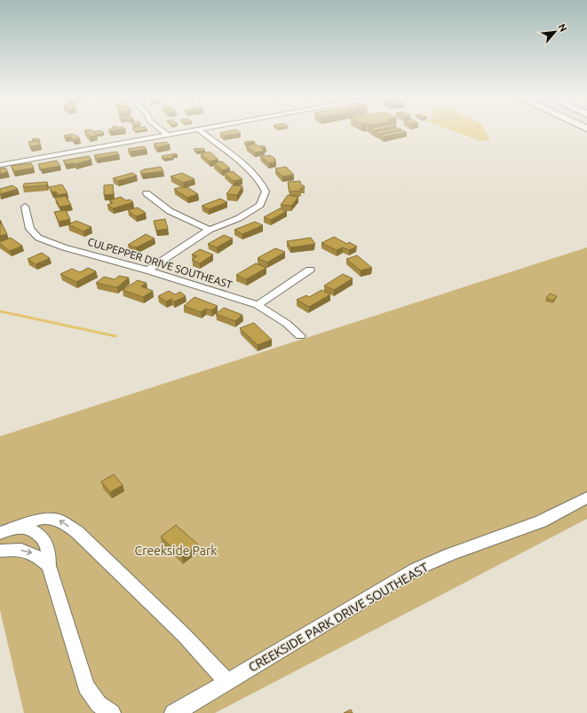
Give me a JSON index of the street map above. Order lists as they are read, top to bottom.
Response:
{
  "streets": {
    "street": ["CULPEPPER DRIVE SOUTHEAST", "CREEKSIDE PARK DRIVE SOUTHEAST"]
  },
  "parks": ["Creekside Park"],
  "north": "top right"
}
